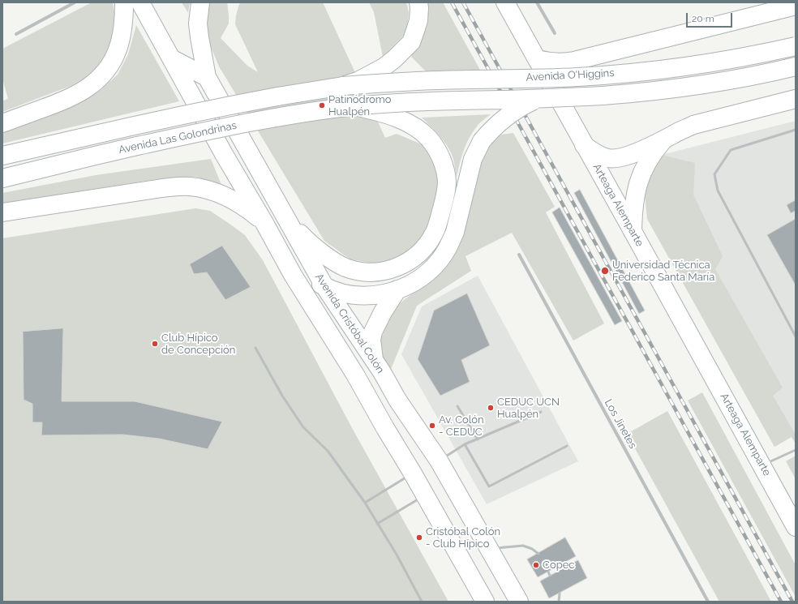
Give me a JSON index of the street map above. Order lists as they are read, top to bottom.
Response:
{
  "streets": {
    "main road": [
      "Avenida O'Higgins",
      "Avenida Las Golondrinas",
      "Arteaga Alemparte",
      "Avenida Cristóbal Colón"
    ],
    "street": ["Los Jinetes"]
  },
  "crossings": [
    ["Avenida O'Higgins", "Avenida Las Golondrinas"],
    ["Avenida O'Higgins", "Arteaga Alemparte"]
  ],
  "places": [
    "Patinódromo Hualpén",
    "Universidad Técnica Federico Santa María",
    "Club Hípico de Concepción",
    "CEDUC UCN Hualpén",
    "Av. Colón - CEDUC",
    "Cristóbal Colón - Club Hípico",
    "Copec"
  ],
  "scale_bar": "20 m"
}
